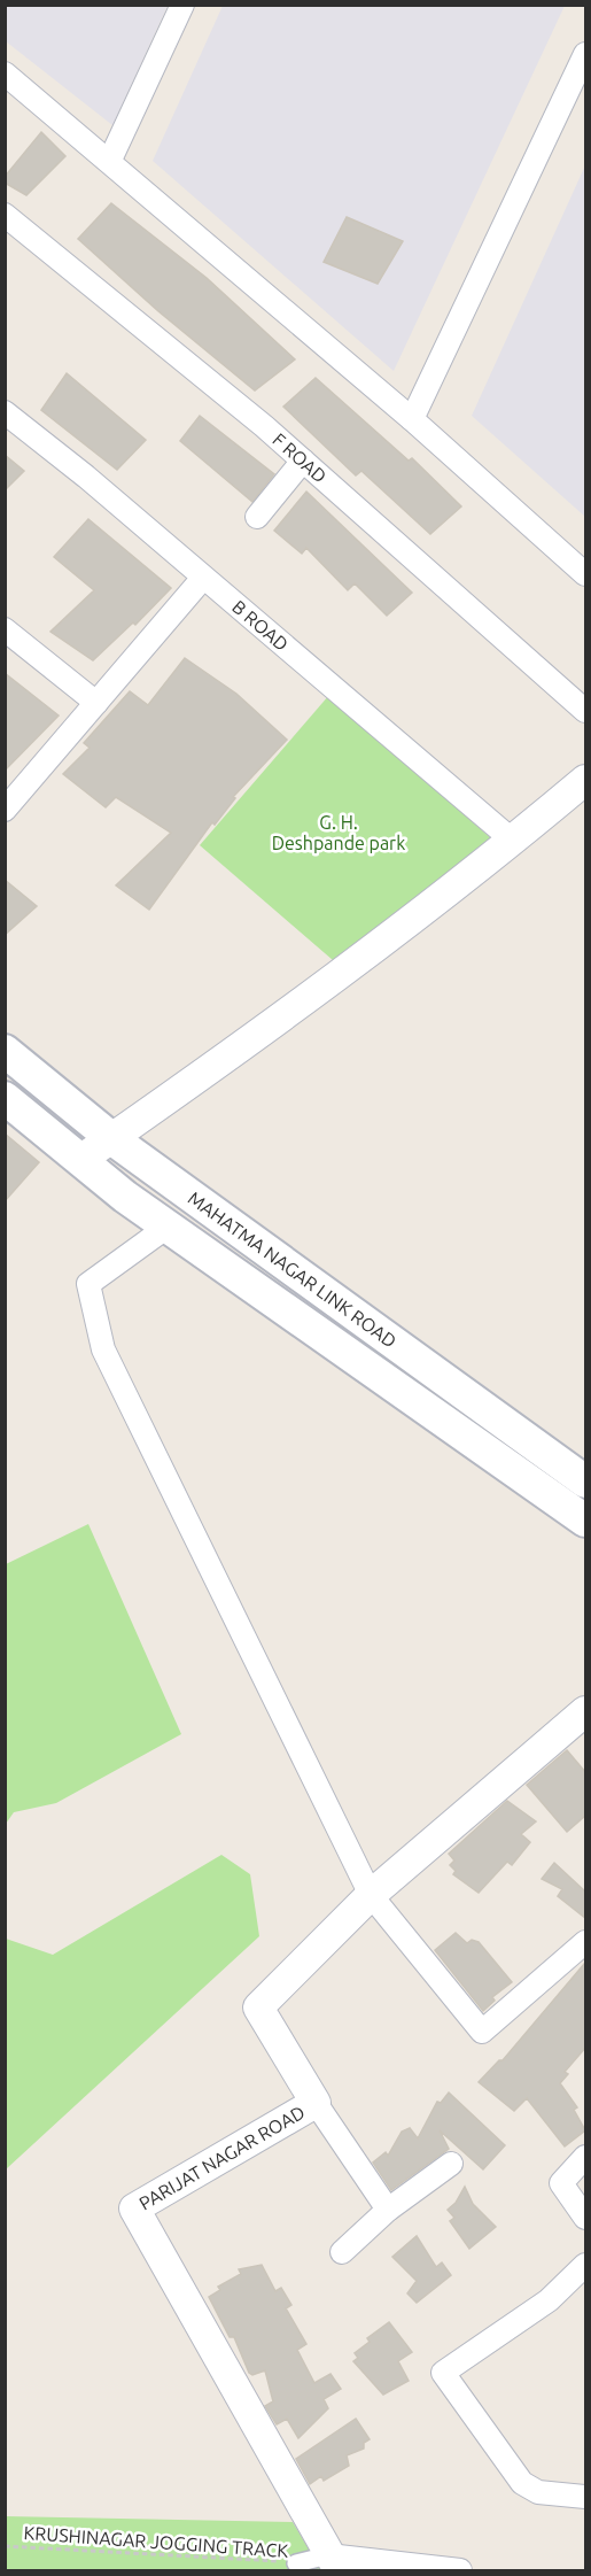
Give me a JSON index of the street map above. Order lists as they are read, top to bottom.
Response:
{
  "streets": {
    "main road": ["MAHATMA NAGAR LINK ROAD"],
    "street": ["F ROAD", "B ROAD", "PARIJAT NAGAR ROAD"],
    "path": ["KRUSHINAGAR JOGGING TRACK"]
  },
  "parks": ["G. H. Deshpande park"]
}
